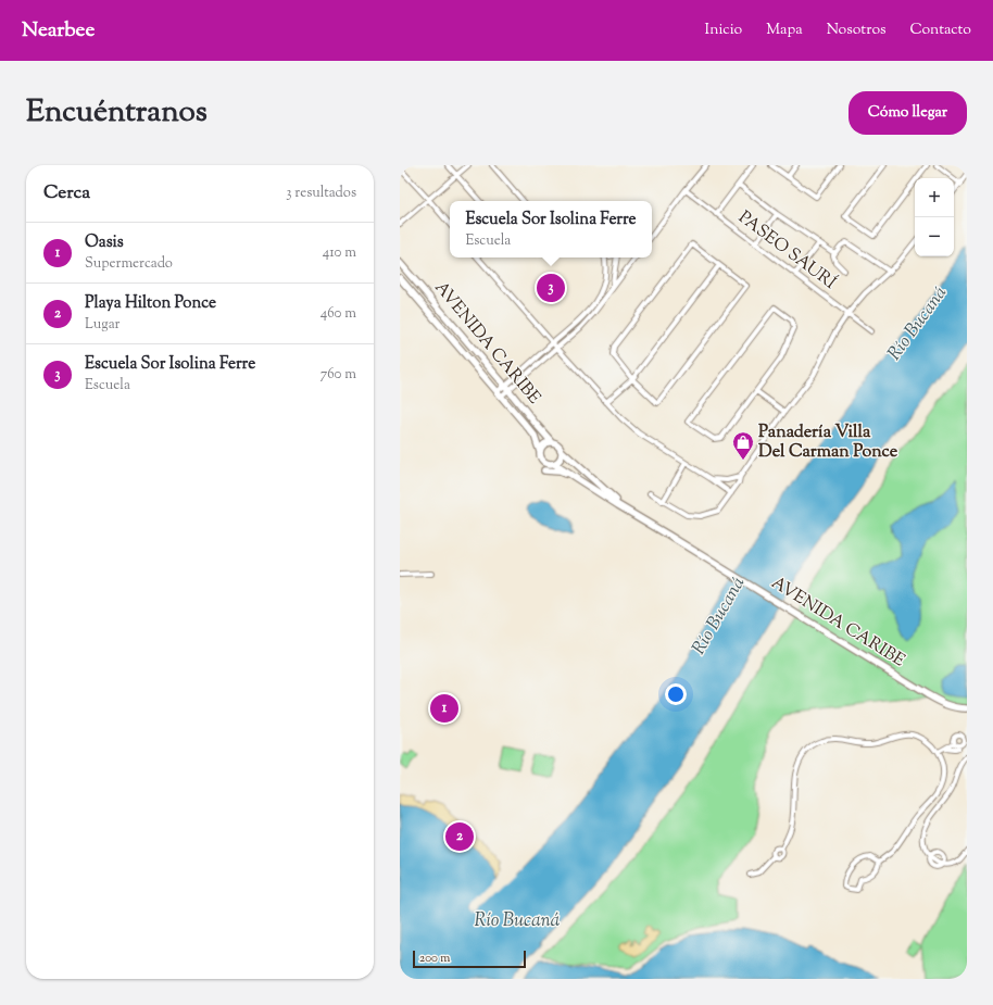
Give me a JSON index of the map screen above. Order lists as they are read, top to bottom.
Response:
{
  "streets": {
    "street": ["PASEO SAURÍ", "AVENIDA CARIBE"]
  },
  "water": ["Río Bucaná"],
  "places": {
    "shop": ["Panadería Villa Del Carman Ponce"]
  },
  "scale_bar": "200 m",
  "page": {
    "header": "Nearbee",
    "nav": [
      "Inicio",
      "Mapa",
      "Nosotros",
      "Contacto"
    ],
    "title": "Encuéntranos",
    "buttons": "Cómo llegar",
    "heading": ["Cerca", "3 resultados"],
    "map_buttons": ["+", "−"],
    "popup": ["Escuela Sor Isolina Ferre", "Escuela"],
    "list": [
      {
        "mark": "1",
        "name": "Oasis",
        "note": "Supermercado",
        "value": "410 m"
      },
      {
        "mark": "2",
        "name": "Playa Hilton Ponce",
        "note": "Lugar",
        "value": "460 m"
      },
      {
        "mark": "3",
        "name": "Escuela Sor Isolina Ferre",
        "note": "Escuela",
        "value": "760 m"
      }
    ],
    "pins": ["3", "1", "2"],
    "scale": "200 m"
  }
}
